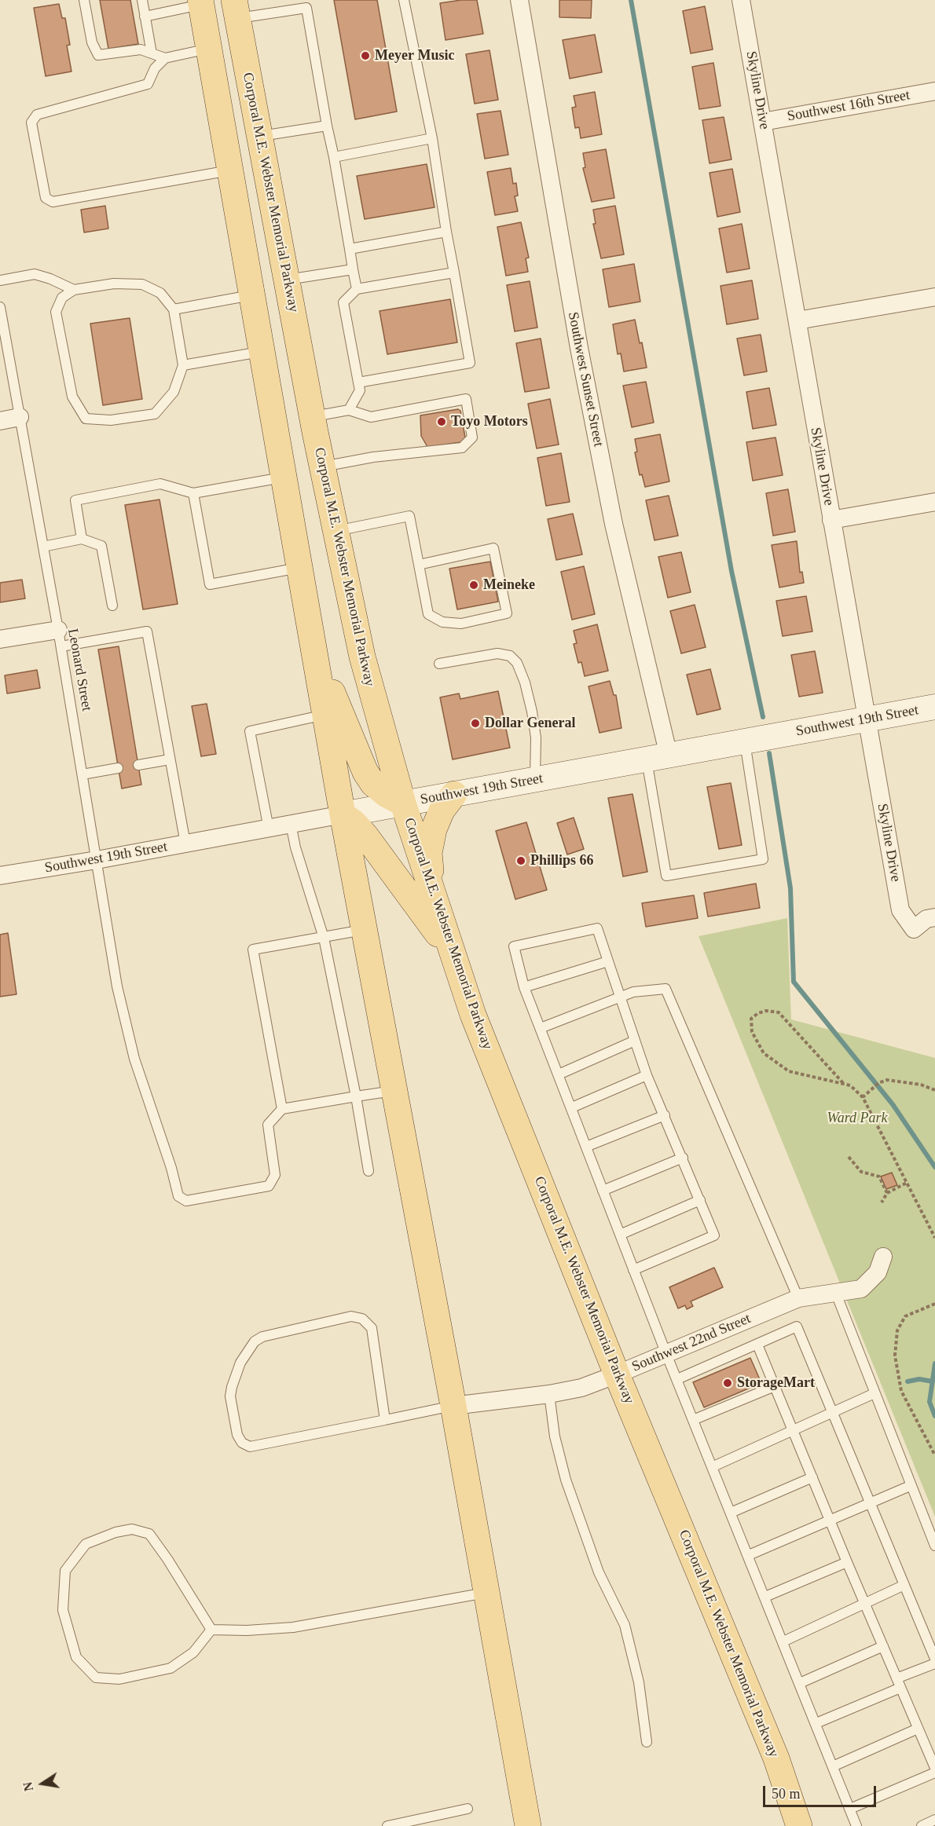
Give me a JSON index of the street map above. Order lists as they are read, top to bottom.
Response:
{
  "streets": {
    "main road": ["Corporal M.E. Webster Memorial Parkway"],
    "street": [
      "Skyline Drive",
      "Southwest 16th Street",
      "Southwest Sunset Street",
      "Southwest 19th Street",
      "Southwest 22nd Street"
    ],
    "lane": ["Leonard Street"]
  },
  "crossings": [
    ["Skyline Drive", "Southwest 16th Street"],
    ["Skyline Drive", "Southwest 19th Street"],
    ["Corporal M.E. Webster Memorial Parkway", "Southwest 19th Street"],
    ["Corporal M.E. Webster Memorial Parkway", "Southwest 22nd Street"],
    ["Southwest Sunset Street", "Southwest 19th Street"],
    ["Leonard Street", "Southwest 19th Street"]
  ],
  "parks": ["Ward Park"],
  "places": [
    "Meyer Music",
    "Toyo Motors",
    "Meineke",
    "Dollar General",
    "Phillips 66",
    "StorageMart"
  ],
  "scale_bar": "50 m",
  "north": "left"
}
